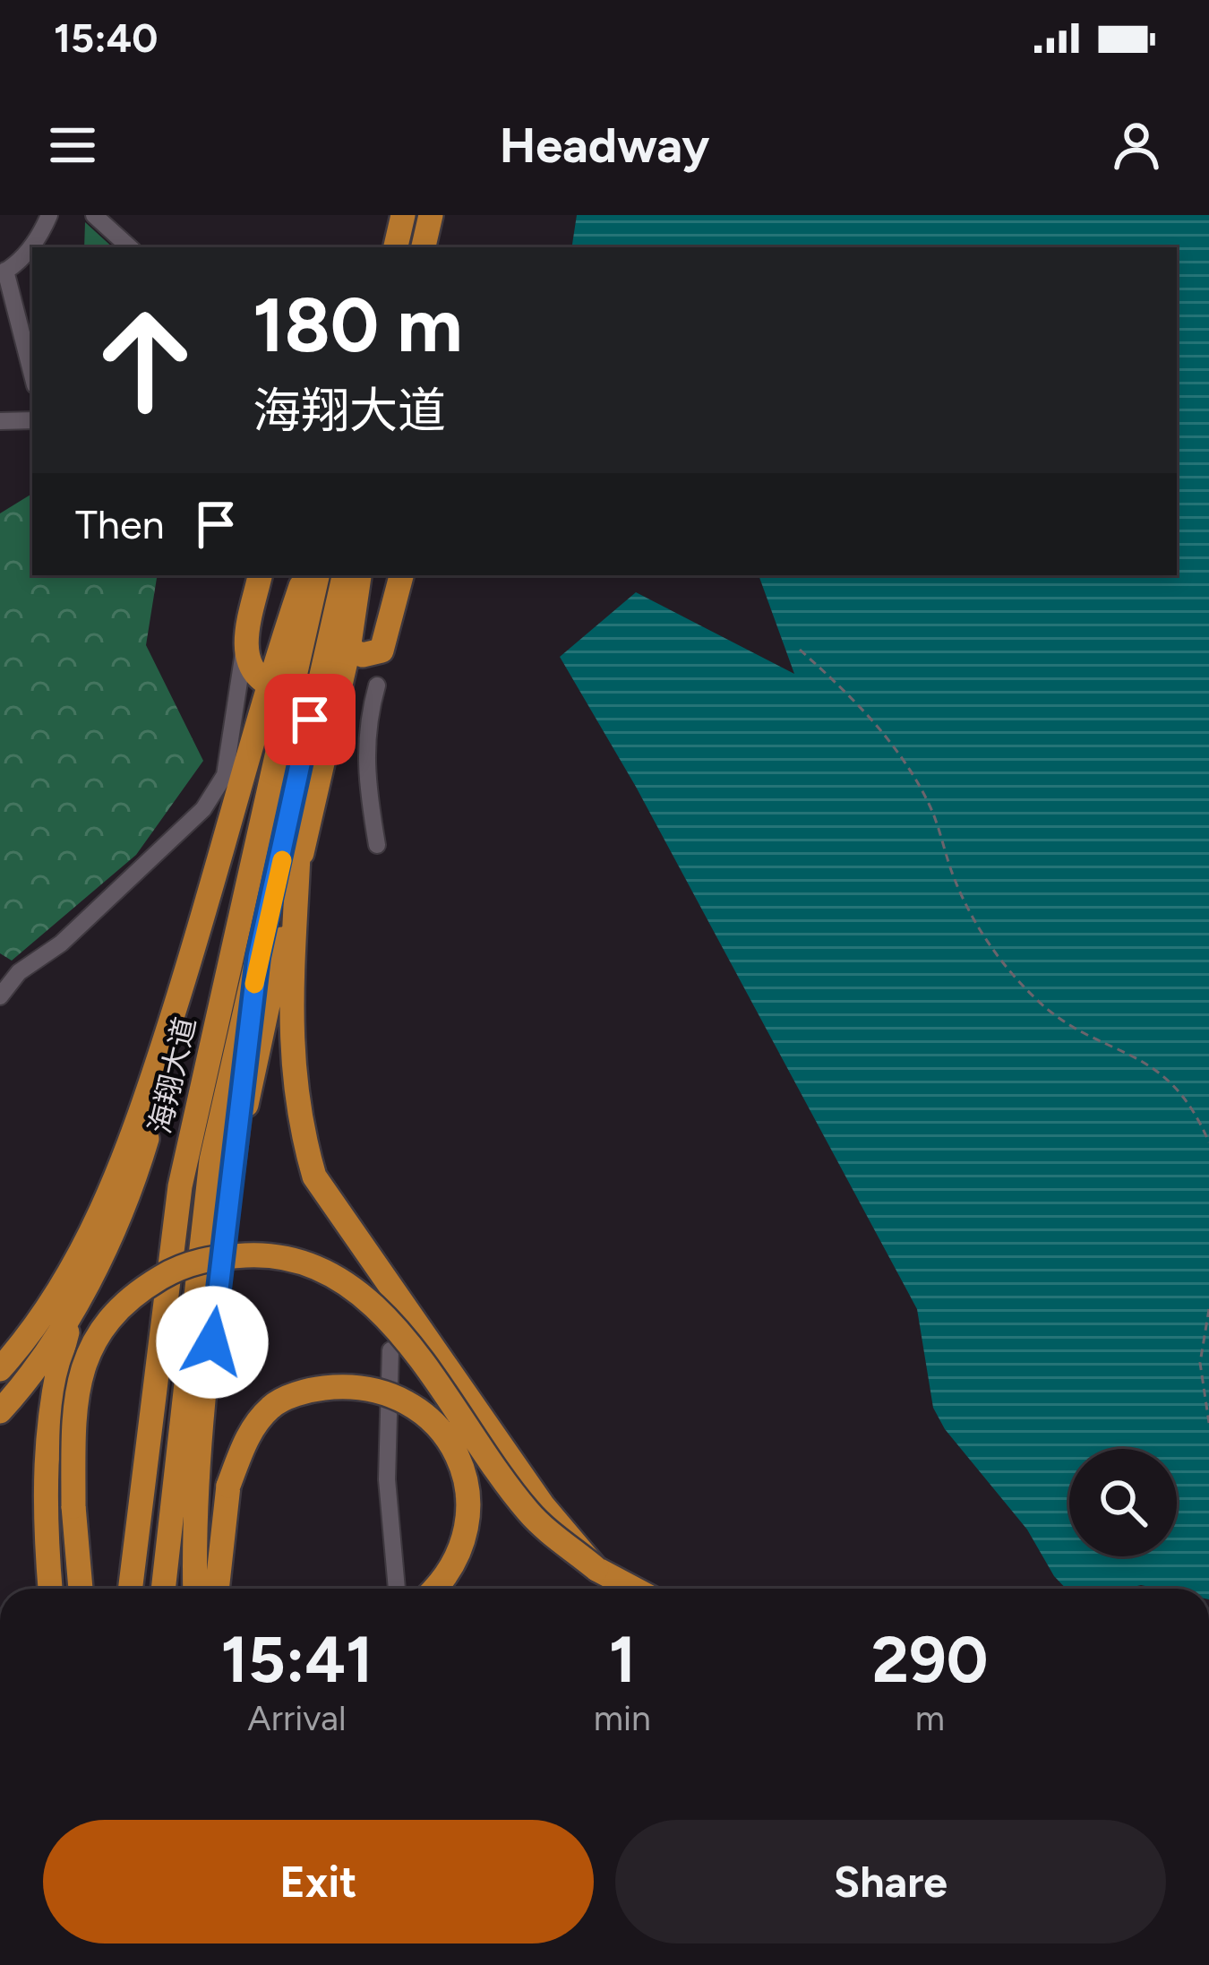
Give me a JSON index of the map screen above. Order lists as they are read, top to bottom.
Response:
{
  "streets": {
    "highway": ["海翔大道"]
  },
  "page": {
    "status": "15:40",
    "header": "Headway",
    "turn": ["180 m", "海翔大道"],
    "then": "Then",
    "eta": [
      "15:41",
      "Arrival",
      "1",
      "min",
      "290",
      "m"
    ],
    "buttons": ["Exit", "Share"]
  }
}
